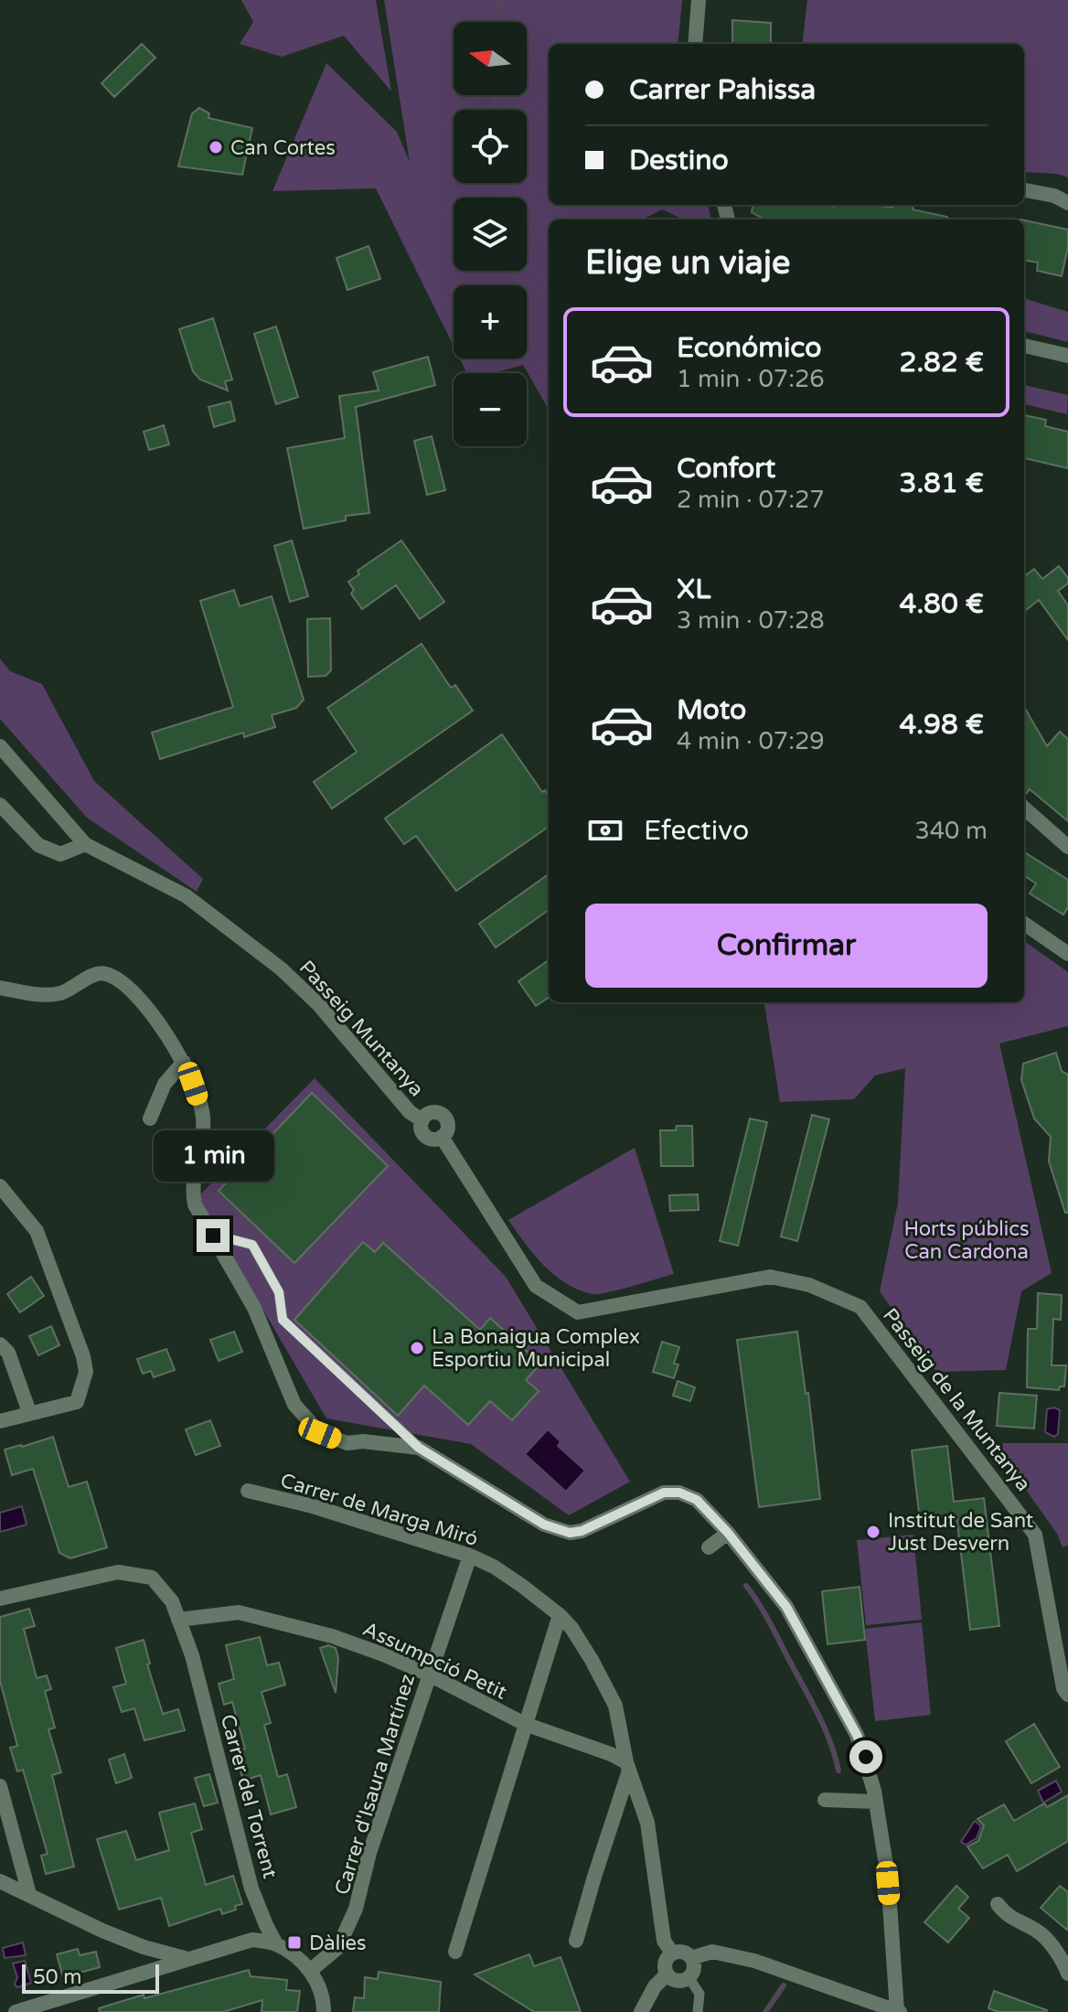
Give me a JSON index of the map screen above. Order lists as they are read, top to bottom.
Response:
{
  "streets": {
    "street": [
      "Passeig Muntanya",
      "Passeig de la Muntanya",
      "Carrer de Marga Miró",
      "Assumpció Petit",
      "Carrer d'Isaura Martínez",
      "Carrer del Torrent"
    ]
  },
  "crossings": [
    ["Passeig Muntanya", "Passeig de la Muntanya"],
    ["Carrer de Marga Miró", "Assumpció Petit"],
    ["Carrer de Marga Miró", "Carrer d'Isaura Martínez"],
    ["Assumpció Petit", "Carrer d'Isaura Martínez"],
    ["Assumpció Petit", "Carrer del Torrent"]
  ],
  "parks": ["Horts públics Can Cardona"],
  "places": {
    "other": ["Can Cortes", "La Bonaigua Complex Esportiu Municipal", "Institut de Sant Just Desvern"],
    "transit": ["Dàlies"]
  },
  "scale_bar": "50 m",
  "north": "left",
  "page": {
    "map_buttons": ["+", "−"],
    "banner": ["Carrer Pahissa", "Destino"],
    "heading": "Elige un viaje",
    "list": [
      {
        "name": "Económico",
        "note": "1 min · 07:26",
        "value": "2.82 €"
      },
      {
        "name": "Confort",
        "note": "2 min · 07:27",
        "value": "3.81 €"
      },
      {
        "name": "XL",
        "note": "3 min · 07:28",
        "value": "4.80 €"
      },
      {
        "name": "Moto",
        "note": "4 min · 07:29",
        "value": "4.98 €"
      }
    ],
    "pay": ["Efectivo", "340 m"],
    "buttons": "Confirmar",
    "bubble": "1 min",
    "scale": "50 m"
  }
}
